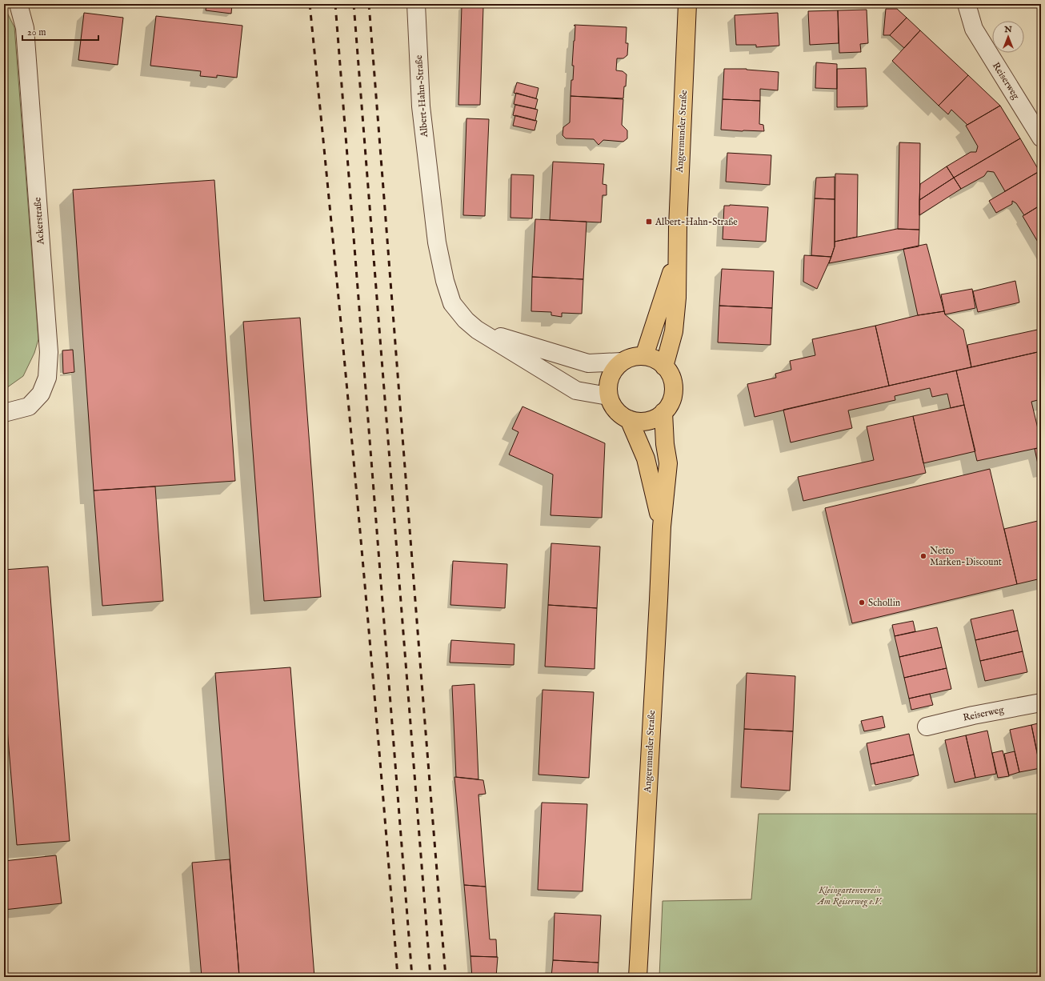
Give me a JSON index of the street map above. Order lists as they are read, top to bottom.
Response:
{
  "streets": {
    "main road": ["Angermunder Straße"],
    "street": ["Reiserweg", "Albert-Hahn-Straße", "Ackerstraße"]
  },
  "crossings": [
    ["Albert-Hahn-Straße", "Angermunder Straße"]
  ],
  "parks": ["Kleingartenverein Am Reiserweg e.V."],
  "places": {
    "transit": ["Albert-Hahn-Straße"],
    "other": ["Netto Marken-Discount", "Schollin"]
  },
  "scale_bar": "20 m",
  "north": "top"
}
